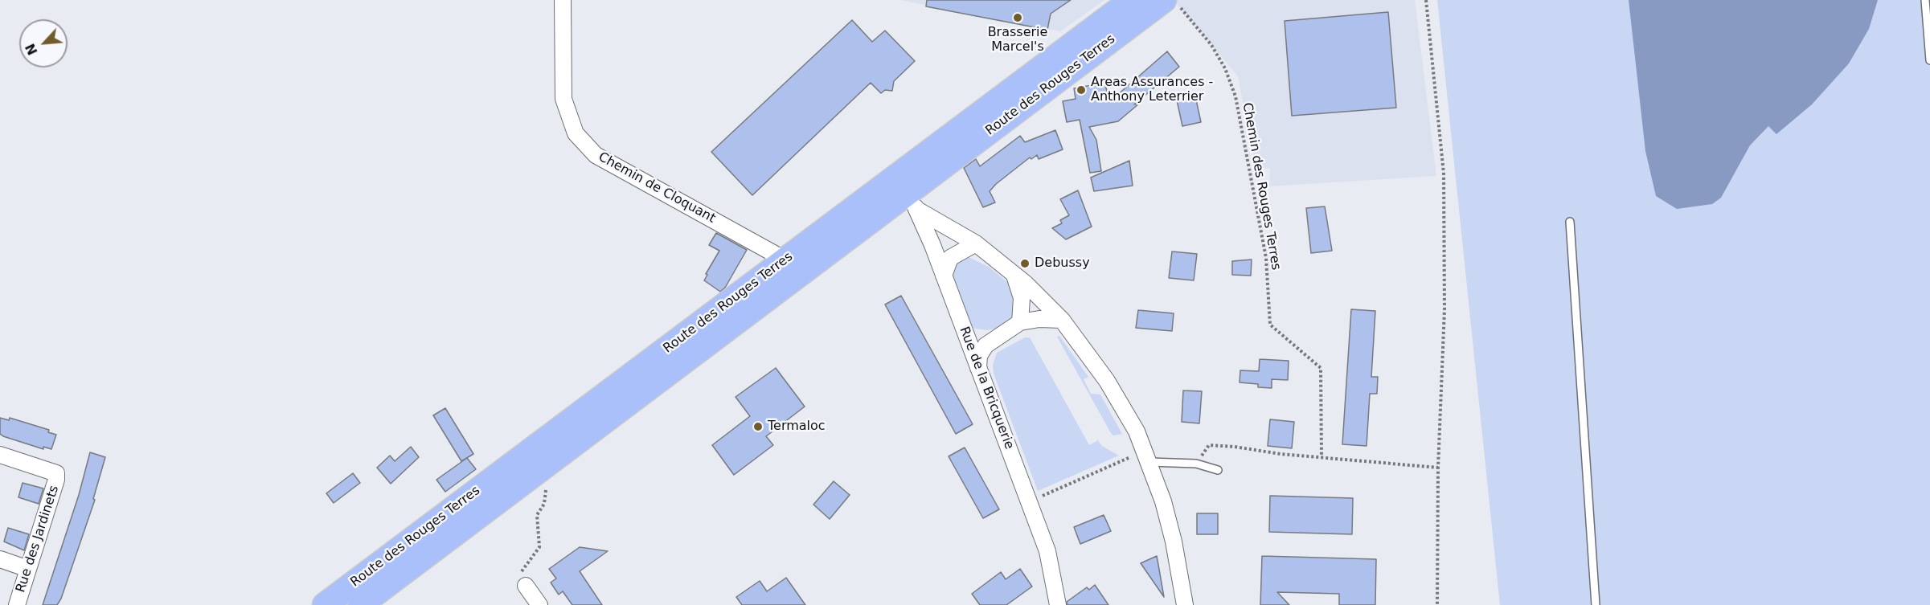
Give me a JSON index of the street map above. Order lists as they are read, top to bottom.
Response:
{
  "streets": {
    "main road": ["Route des Rouges Terres"],
    "street": ["Chemin de Cloquant", "Rue de la Bricquerie", "Rue des Jardinets"],
    "path": ["Chemin des Rouges Terres"]
  },
  "crossings": [
    ["Route des Rouges Terres", "Chemin des Rouges Terres"],
    ["Route des Rouges Terres", "Chemin de Cloquant"],
    ["Route des Rouges Terres", "Rue de la Bricquerie"]
  ],
  "places": [
    "Brasserie Marcel's",
    "Areas Assurances - Anthony Leterrier",
    "Debussy",
    "Termaloc"
  ],
  "north": "bottom left"
}
